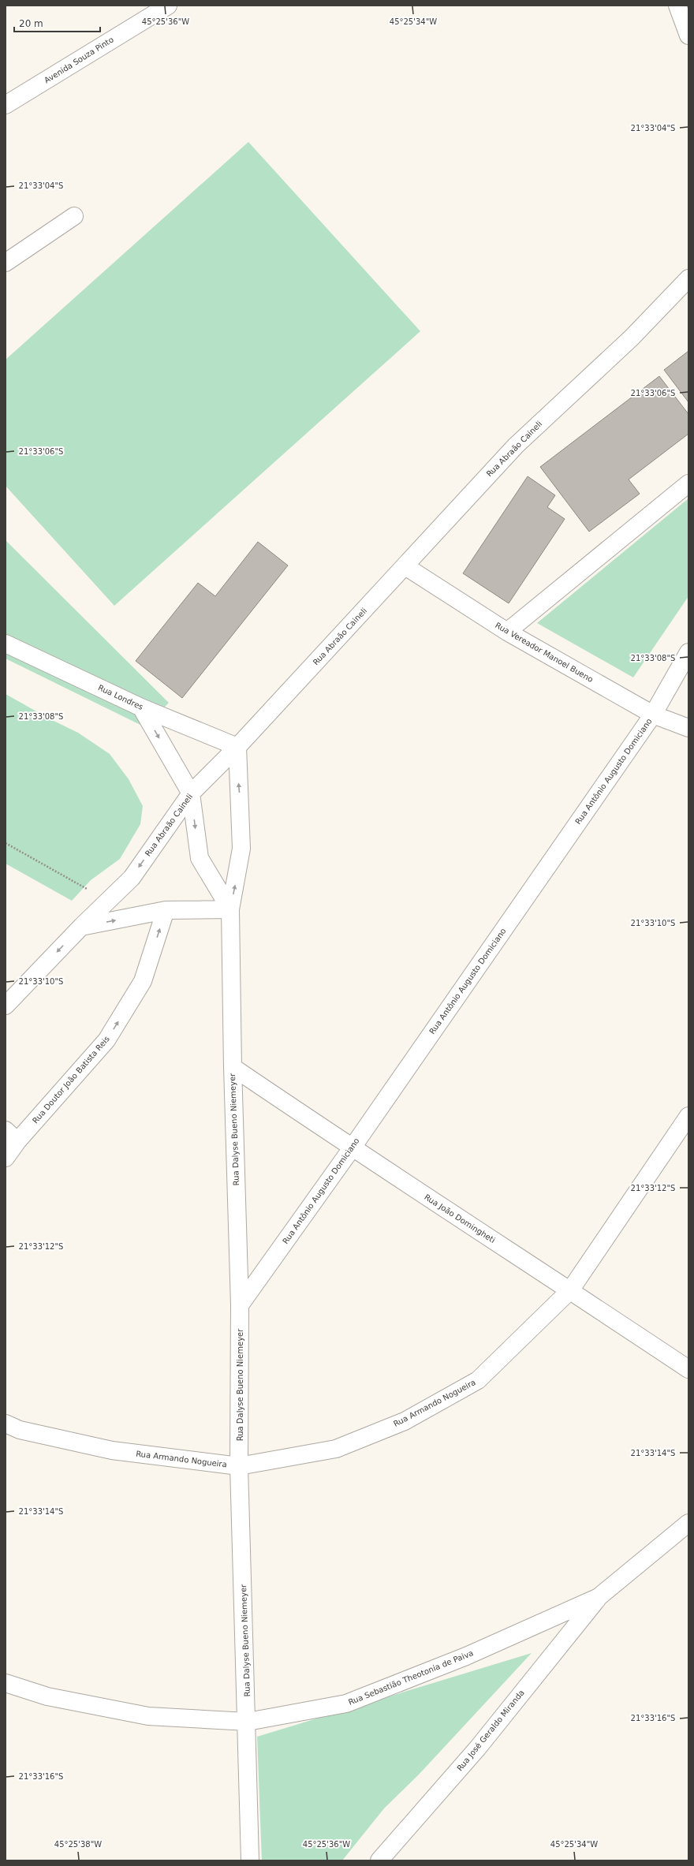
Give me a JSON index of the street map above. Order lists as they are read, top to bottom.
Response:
{
  "streets": {
    "street": [
      "Avenida Souza Pinto",
      "Rua Abraão Caineli",
      "Rua Vereador Manoel Bueno",
      "Rua Londres",
      "Rua Antônio Augusto Domiciano",
      "Rua Doutor João Batista Reis",
      "Rua Dalyse Bueno Niemeyer",
      "Rua João Domingheti",
      "Rua Armando Nogueira",
      "Rua Sebastião Theotonia de Paiva",
      "Rua José Geraldo Miranda"
    ]
  },
  "crossings": [
    ["Rua Abraão Caineli", "Rua Vereador Manoel Bueno"],
    ["Rua Abraão Caineli", "Rua Londres"],
    ["Rua Abraão Caineli", "Rua Dalyse Bueno Niemeyer"],
    ["Rua Vereador Manoel Bueno", "Rua Antônio Augusto Domiciano"],
    ["Rua Londres", "Rua Dalyse Bueno Niemeyer"],
    ["Rua Antônio Augusto Domiciano", "Rua Dalyse Bueno Niemeyer"],
    ["Rua Antônio Augusto Domiciano", "Rua João Domingheti"],
    ["Rua Dalyse Bueno Niemeyer", "Rua João Domingheti"],
    ["Rua Dalyse Bueno Niemeyer", "Rua Armando Nogueira"],
    ["Rua Dalyse Bueno Niemeyer", "Rua Sebastião Theotonia de Paiva"],
    ["Rua João Domingheti", "Rua Armando Nogueira"],
    ["Rua Sebastião Theotonia de Paiva", "Rua José Geraldo Miranda"]
  ],
  "one_way": ["Rua Doutor João Batista Reis"],
  "scale_bar": "20 m",
  "coordinates": [
    "45°25'36\"W",
    "45°25'34\"W",
    "21°33'04\"S",
    "21°33'06\"S",
    "21°33'08\"S",
    "21°33'10\"S",
    "21°33'12\"S",
    "21°33'14\"S",
    "21°33'16\"S",
    "45°25'38\"W"
  ]
}
